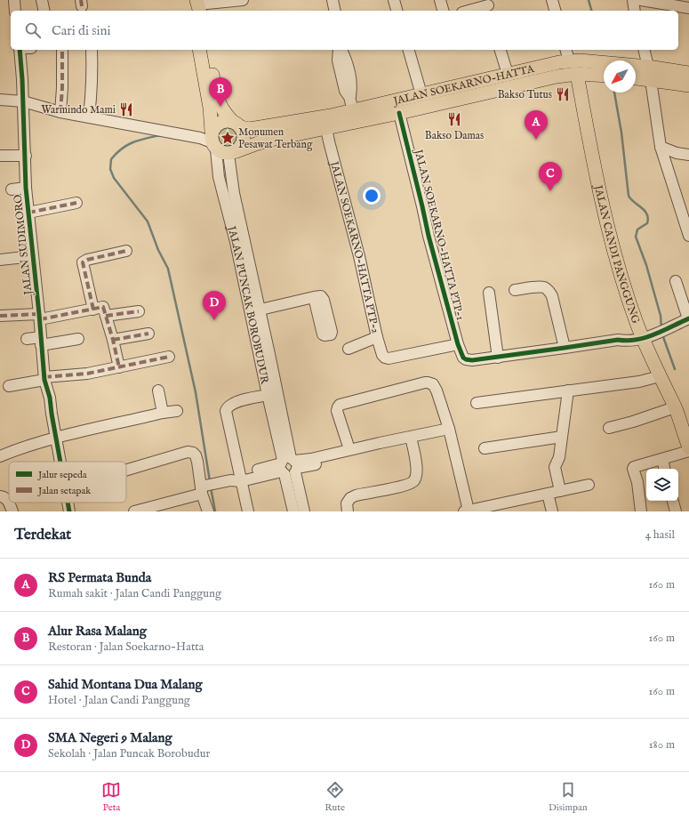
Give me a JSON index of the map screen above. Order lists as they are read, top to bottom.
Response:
{
  "streets": {
    "main road": ["JALAN SOEKARNO-HATTA", "JALAN CANDI PANGGUNG"],
    "street": [
      "JALAN SOEKARNO-HATTA PTP-1",
      "JALAN SUDIMORO",
      "JALAN SOEKARNO-HATTA PTP-2",
      "JALAN PUNCAK BOROBUDUR"
    ]
  },
  "crossings": [
    ["JALAN SOEKARNO-HATTA", "JALAN SOEKARNO-HATTA PTP-1"],
    ["JALAN SOEKARNO-HATTA", "JALAN SOEKARNO-HATTA PTP-2"],
    ["JALAN SOEKARNO-HATTA", "JALAN CANDI PANGGUNG"],
    ["JALAN SOEKARNO-HATTA", "JALAN PUNCAK BOROBUDUR"],
    ["JALAN SOEKARNO-HATTA PTP-1", "JALAN SOEKARNO-HATTA PTP-2"]
  ],
  "places": {
    "restaurant": ["Bakso Tutus", "Warmindo Mami", "Bakso Damas"],
    "place": ["Monumen Pesawat Terbang"]
  },
  "legend": ["Jalur sepeda", "Jalan setapak"],
  "north": "bottom left",
  "page": {
    "search": "Cari di sini",
    "pins": [
      "B",
      "A",
      "C",
      "D"
    ],
    "heading": ["Terdekat", "4 hasil"],
    "list": [
      {
        "mark": "A",
        "name": "RS Permata Bunda",
        "note": "Rumah sakit · Jalan Candi Panggung",
        "value": "160 m"
      },
      {
        "mark": "B",
        "name": "Alur Rasa Malang",
        "note": "Restoran · Jalan Soekarno-Hatta",
        "value": "160 m"
      },
      {
        "mark": "C",
        "name": "Sahid Montana Dua Malang",
        "note": "Hotel · Jalan Candi Panggung",
        "value": "160 m"
      },
      {
        "mark": "D",
        "name": "SMA Negeri 9 Malang",
        "note": "Sekolah · Jalan Puncak Borobudur",
        "value": "180 m"
      }
    ],
    "nav": ["Peta", "Rute", "Disimpan"]
  }
}
